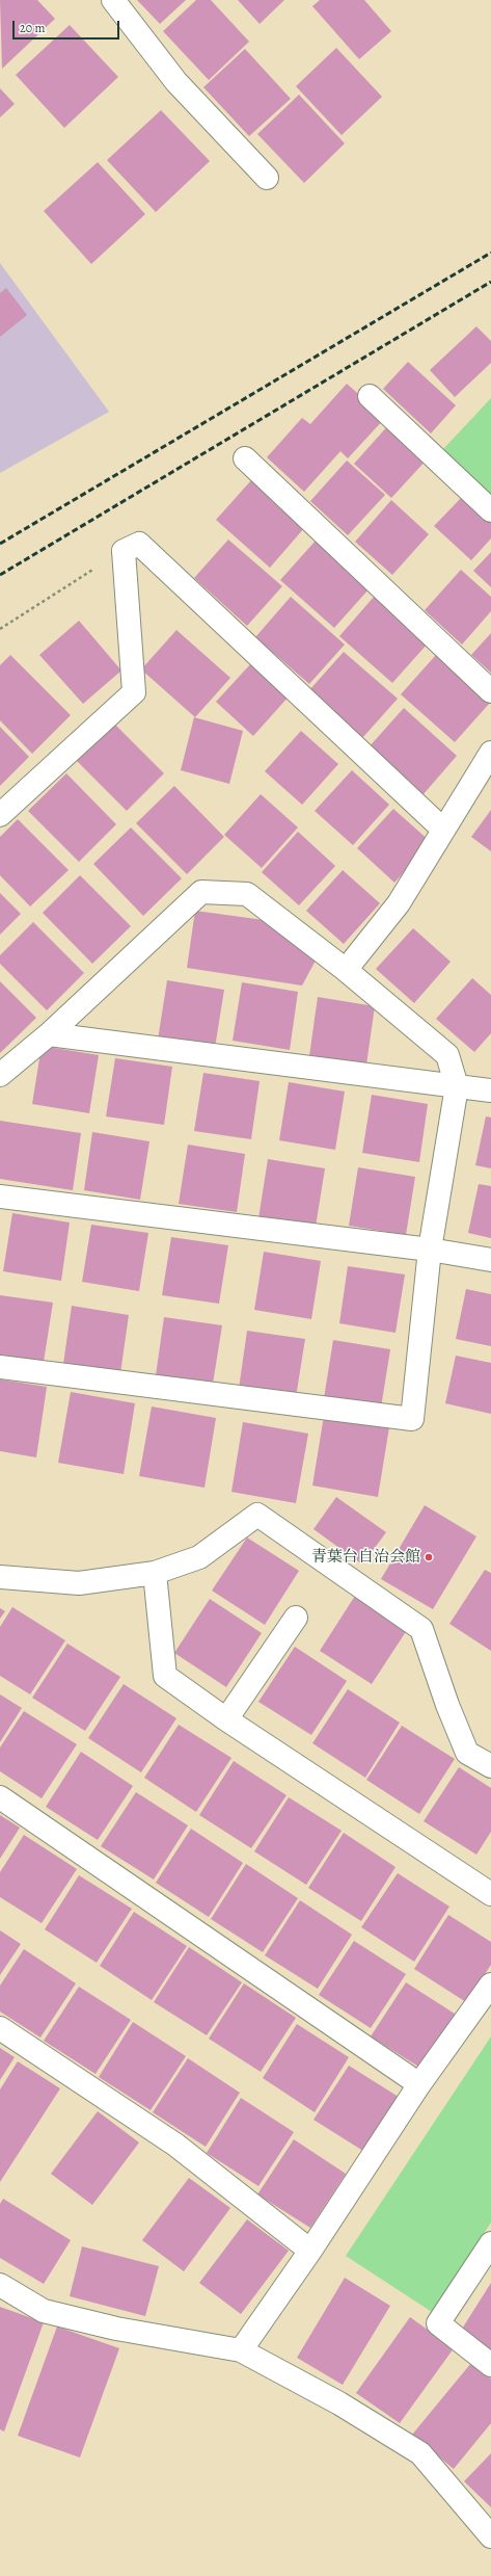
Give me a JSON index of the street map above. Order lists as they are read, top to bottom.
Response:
{
  "places": ["青葉台自治会館"],
  "scale_bar": "20 m"
}
